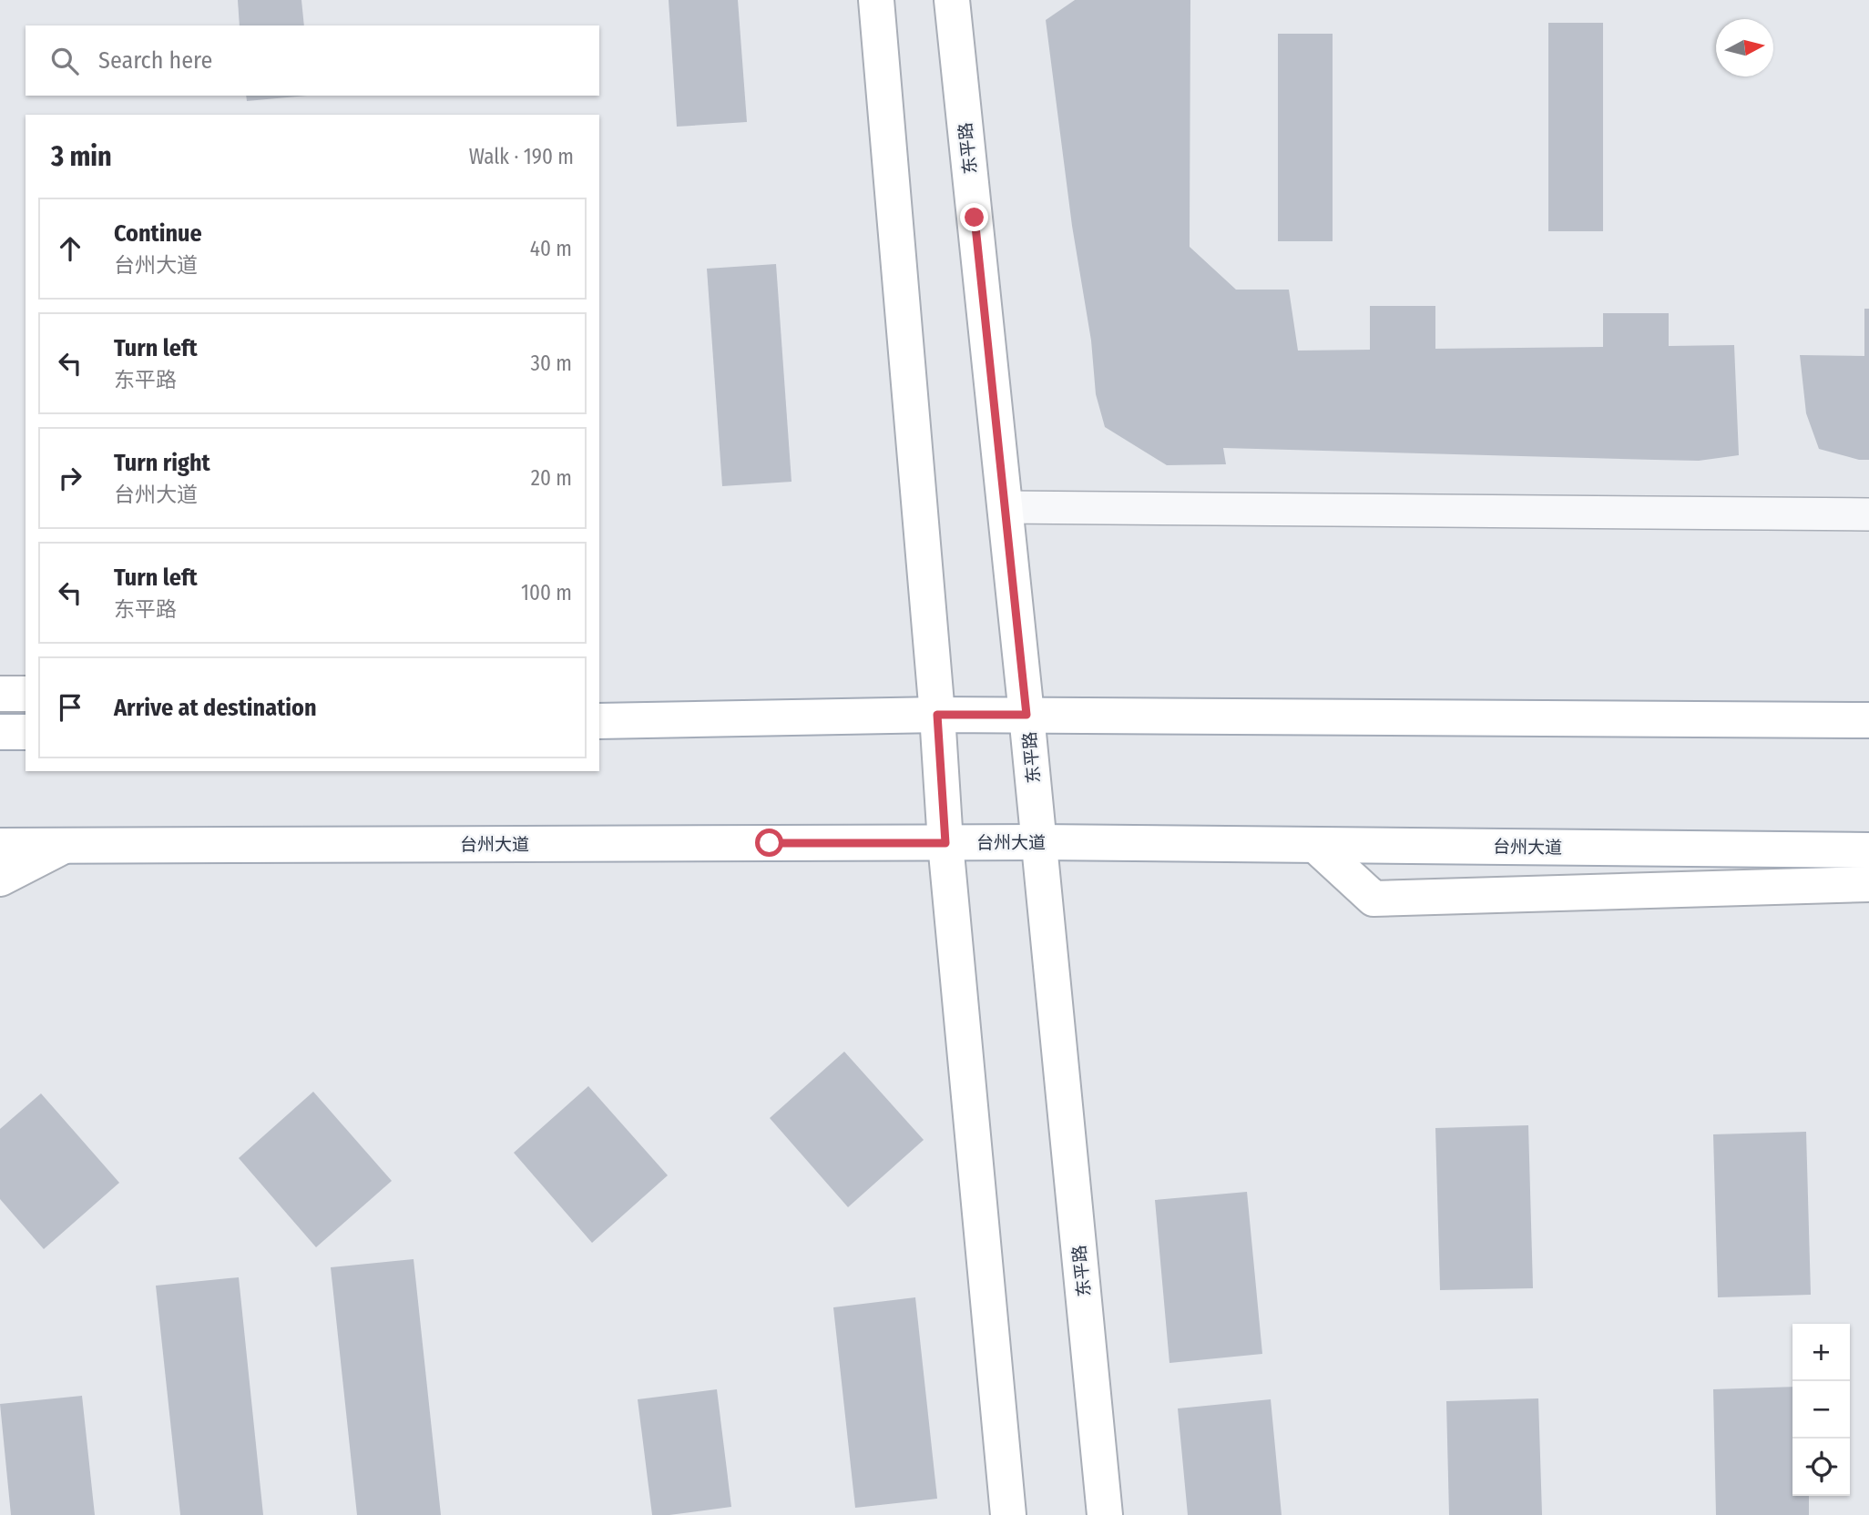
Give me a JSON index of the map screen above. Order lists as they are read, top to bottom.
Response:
{
  "streets": {
    "main road": ["东平路", "台州大道"]
  },
  "crossings": [
    ["东平路", "台州大道"]
  ],
  "north": "right",
  "page": {
    "search": "Search here",
    "heading": ["3 min", "Walk · 190 m"],
    "list": [
      ["Continue", "台州大道", "40 m"],
      ["Turn left", "东平路", "30 m"],
      ["Turn right", "台州大道", "20 m"],
      ["Turn left", "东平路", "100 m"],
      "Arrive at destination"
    ],
    "map_buttons": ["+", "−"]
  }
}
